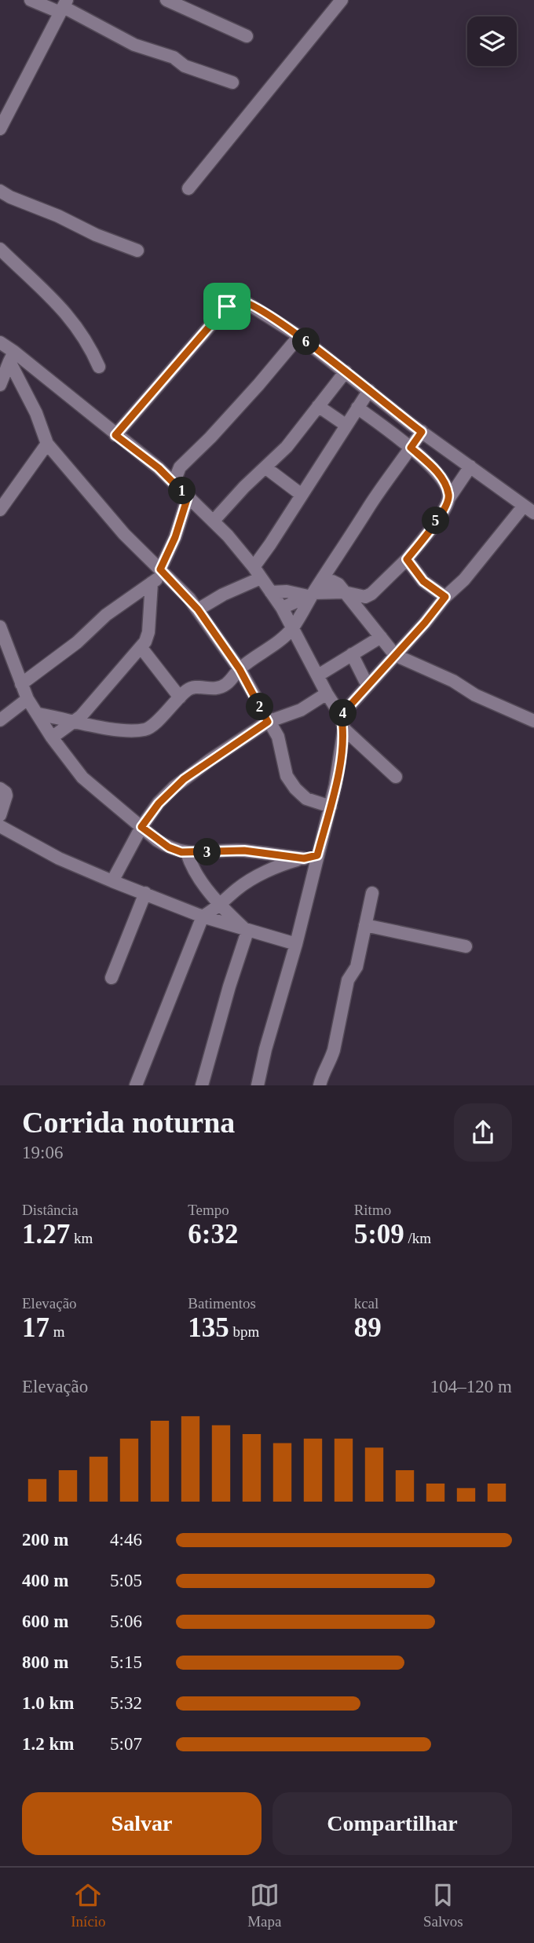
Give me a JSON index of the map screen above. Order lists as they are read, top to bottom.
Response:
{
  "page": {
    "pins": [
      "6",
      "1",
      "5",
      "2",
      "4",
      "3"
    ],
    "heading": ["Corrida noturna", "19:06"],
    "stats": [
      ["Distância", "1.27 km"],
      ["Tempo", "6:32"],
      ["Ritmo", "5:09 /km"],
      ["Elevação", "17 m"],
      ["Batimentos", "135 bpm"],
      ["kcal", "89"]
    ],
    "chart": ["Elevação", "104–120 m"],
    "list": [
      {
        "name": "200 m",
        "note": "4:46"
      },
      {
        "name": "400 m",
        "note": "5:05"
      },
      {
        "name": "600 m",
        "note": "5:06"
      },
      {
        "name": "800 m",
        "note": "5:15"
      },
      {
        "name": "1.0 km",
        "note": "5:32"
      },
      {
        "name": "1.2 km",
        "note": "5:07"
      }
    ],
    "buttons": ["Salvar", "Compartilhar"],
    "tabs": ["Início", "Mapa", "Salvos"]
  }
}
